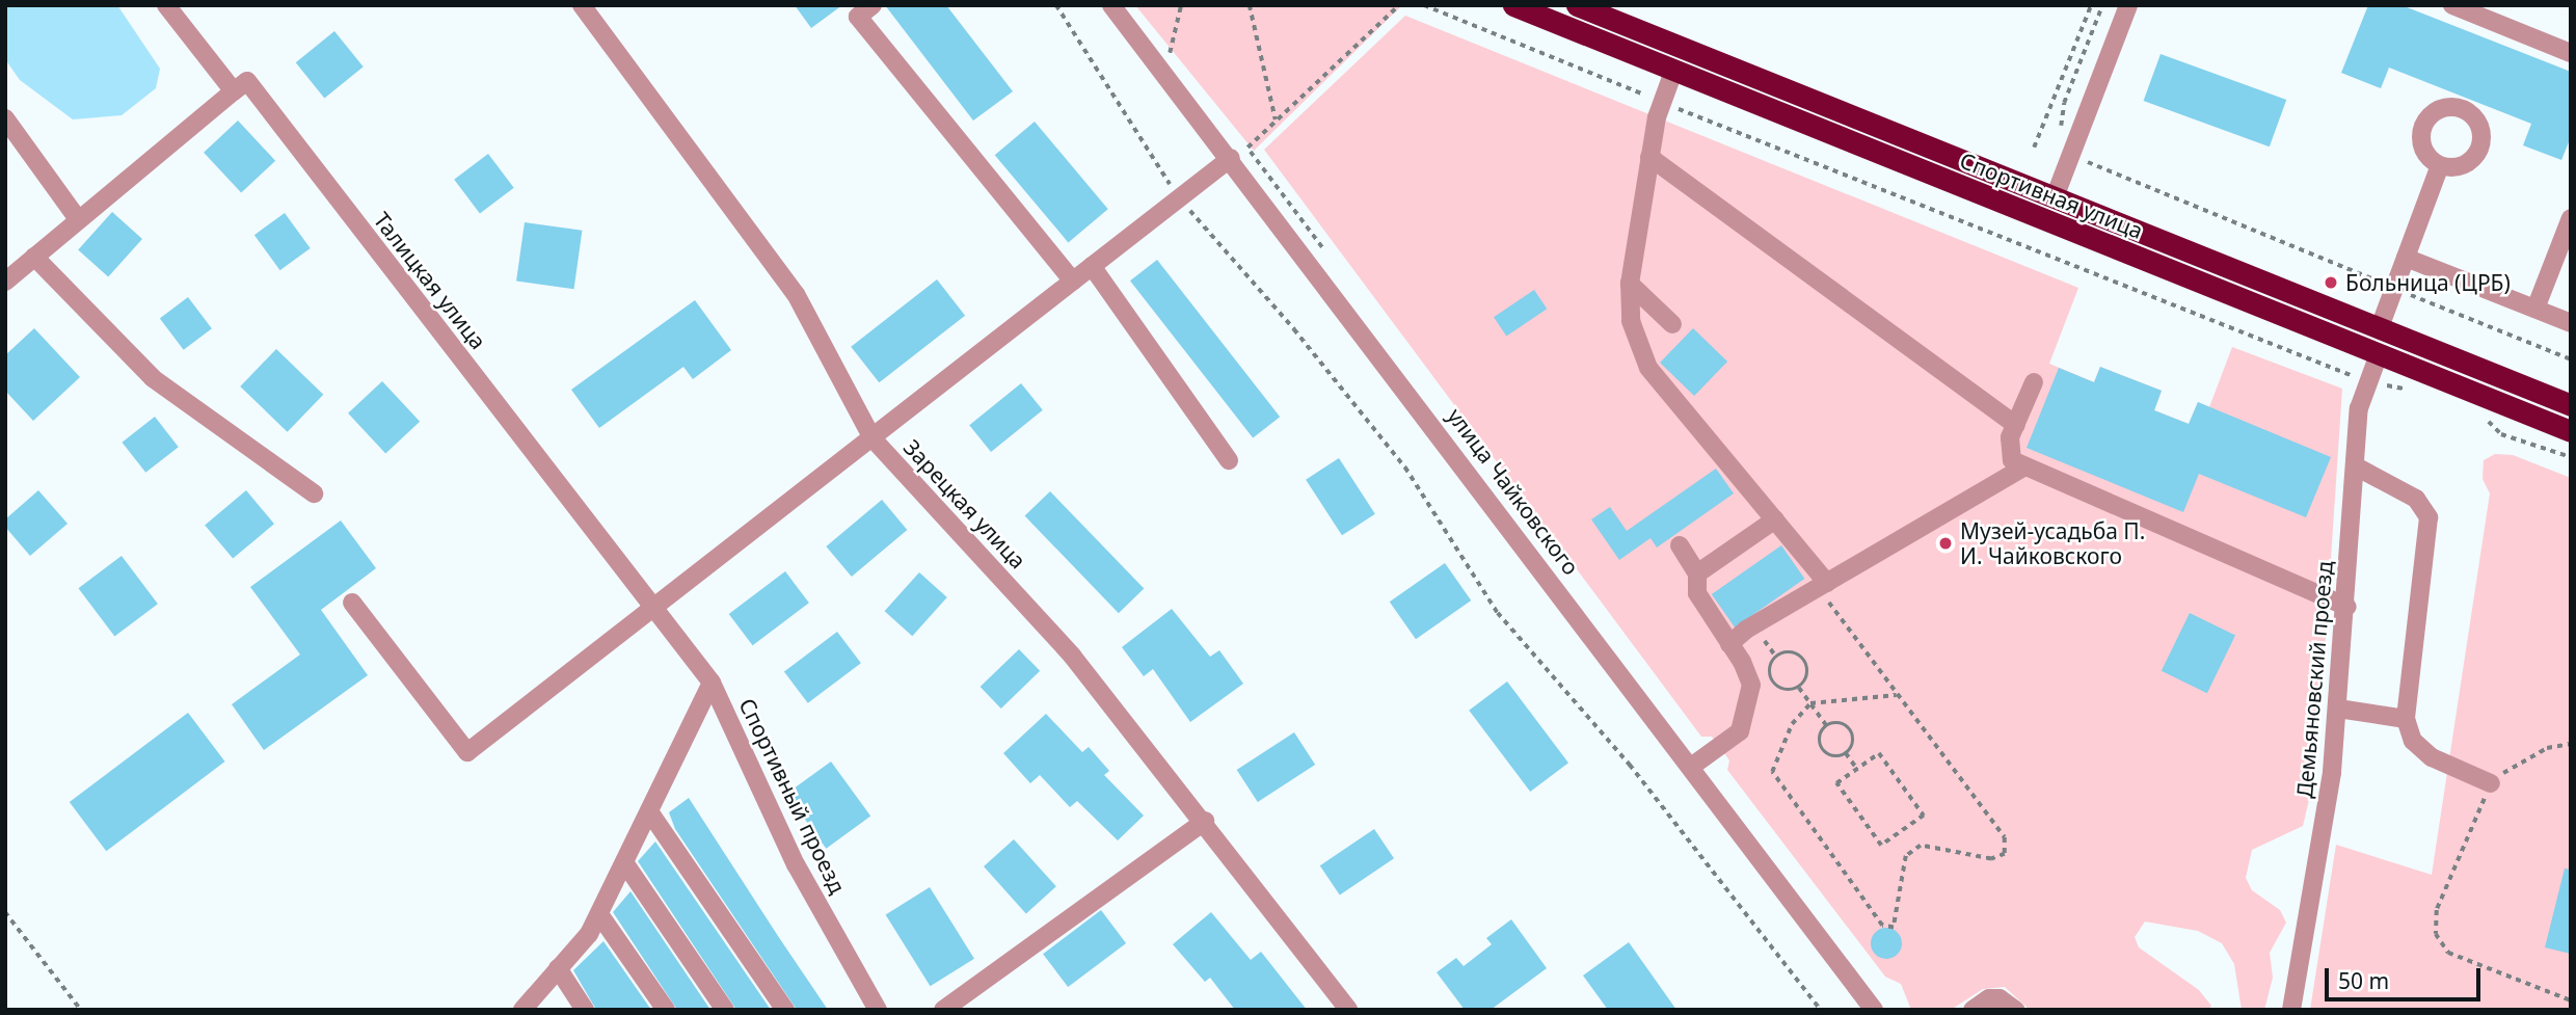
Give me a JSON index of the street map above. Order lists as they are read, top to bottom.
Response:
{
  "streets": {
    "highway": ["Спортивная улица"],
    "street": [
      "Талицкая улица",
      "улица Чайковского",
      "Зарецкая улица",
      "Демьяновский проезд",
      "Спортивный проезд"
    ]
  },
  "crossings": [
    ["Спортивная улица", "Демьяновский проезд"],
    ["Талицкая улица", "Спортивный проезд"]
  ],
  "places": ["Больница (ЦРБ)", "Музей-усадьба П. И. Чайковского"],
  "scale_bar": "50 m"
}
